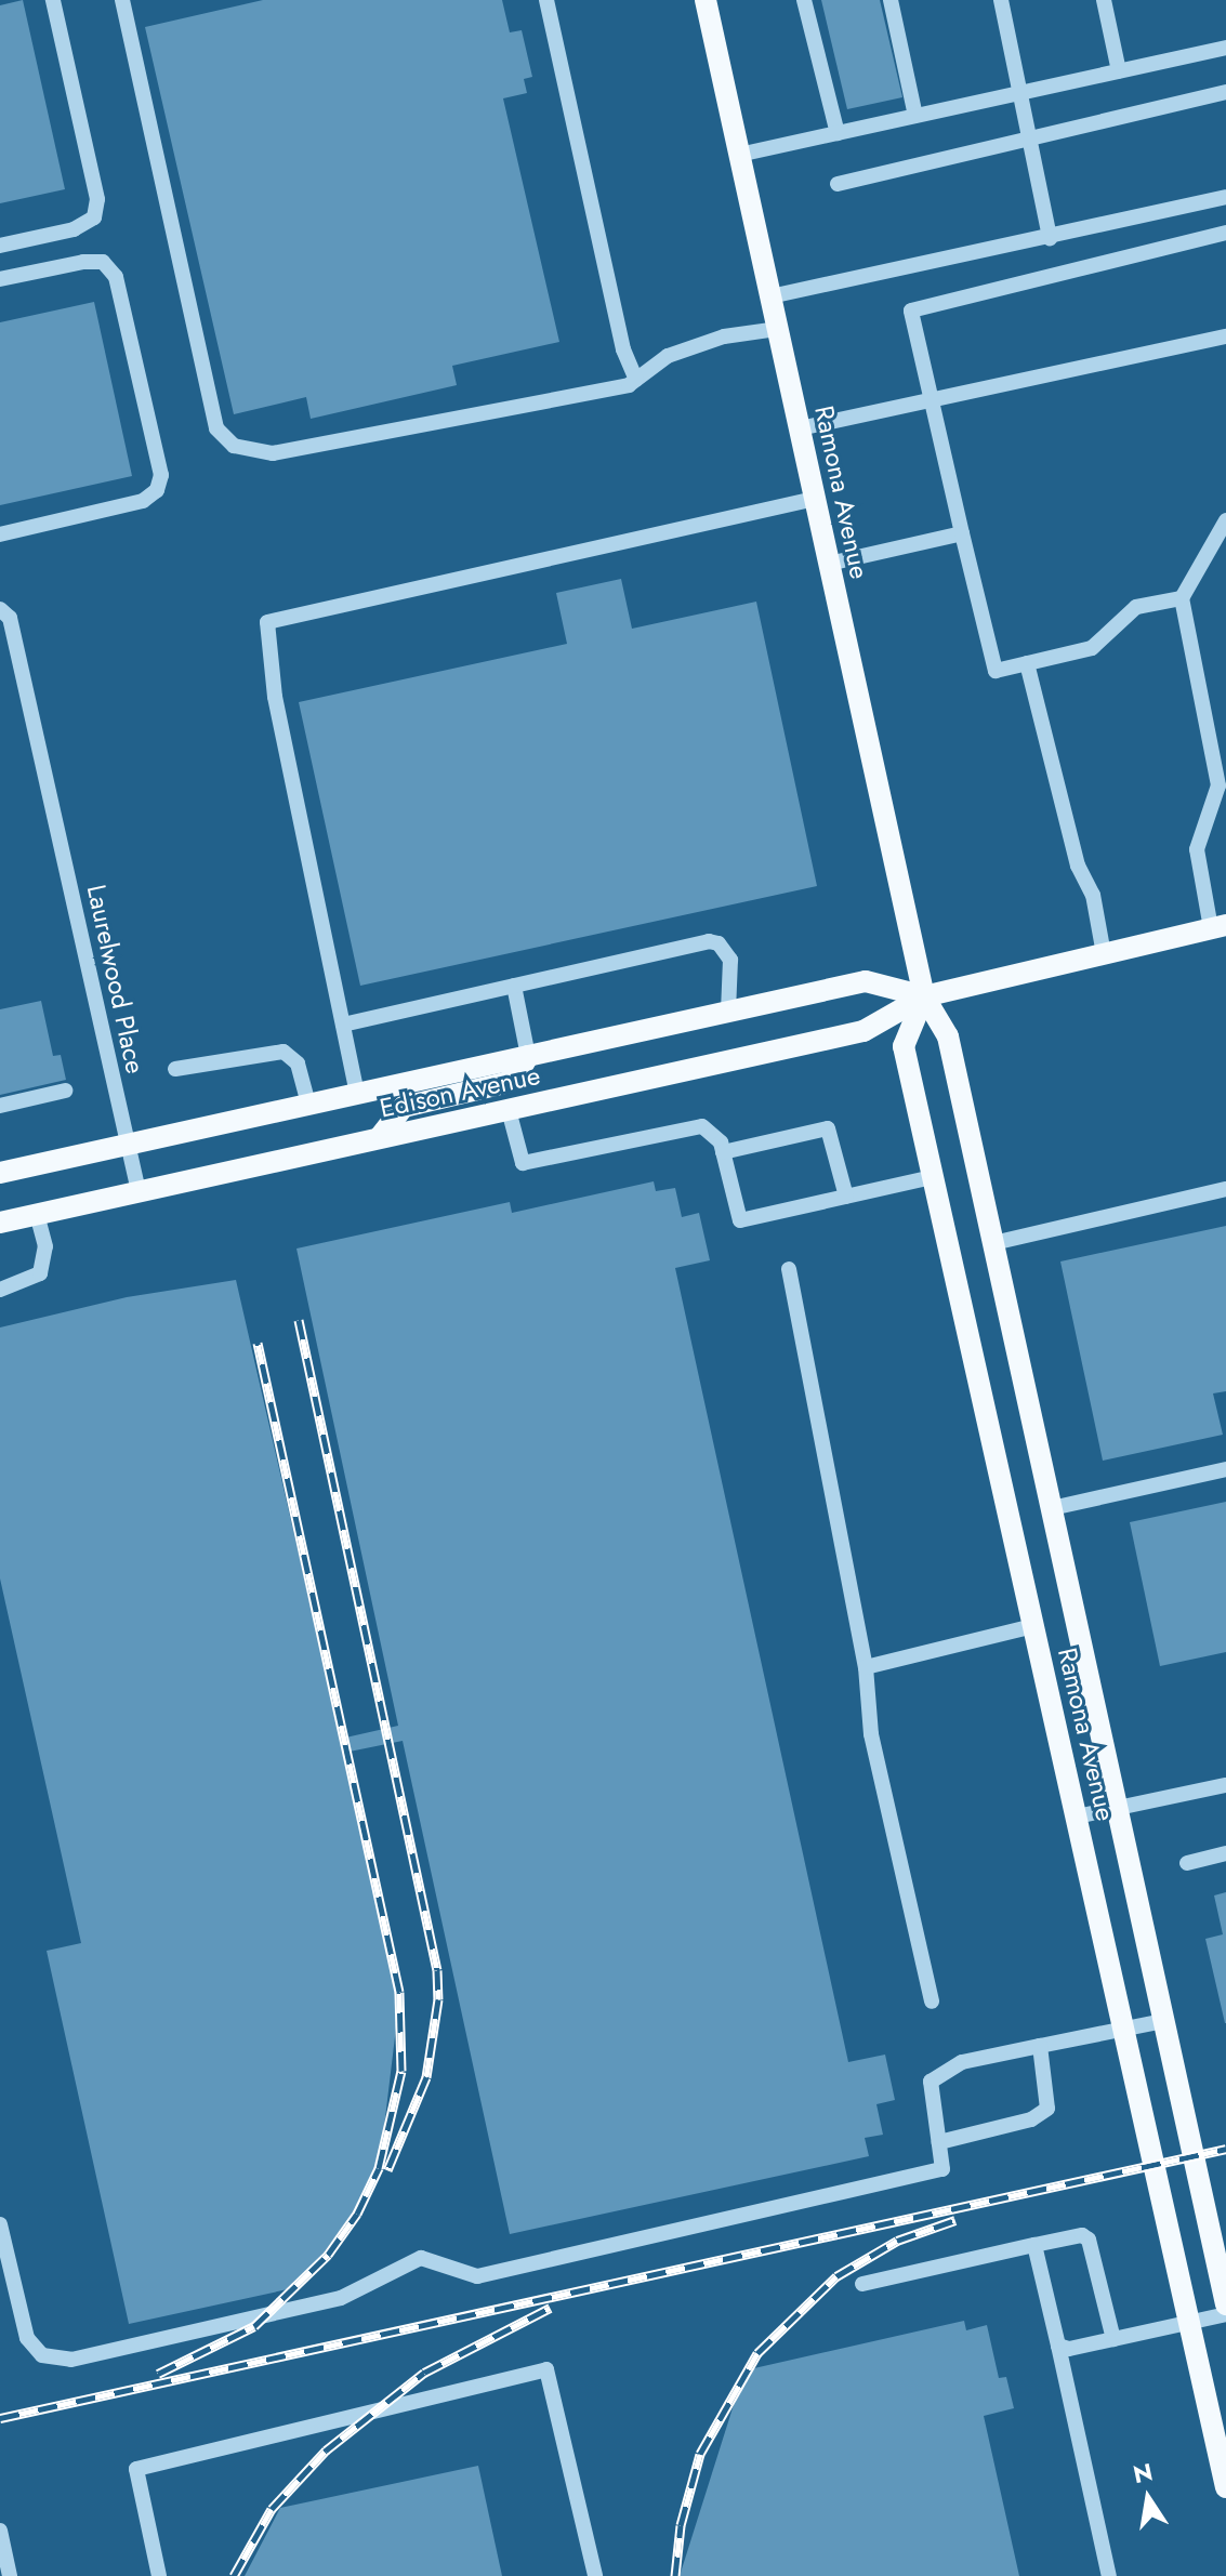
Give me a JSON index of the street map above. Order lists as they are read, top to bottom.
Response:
{
  "streets": {
    "main road": ["Ramona Avenue", "Edison Avenue"],
    "street": ["Laurelwood Place"]
  },
  "crossings": [
    ["Ramona Avenue", "Edison Avenue"],
    ["Laurelwood Place", "Edison Avenue"]
  ],
  "north": "top"
}
